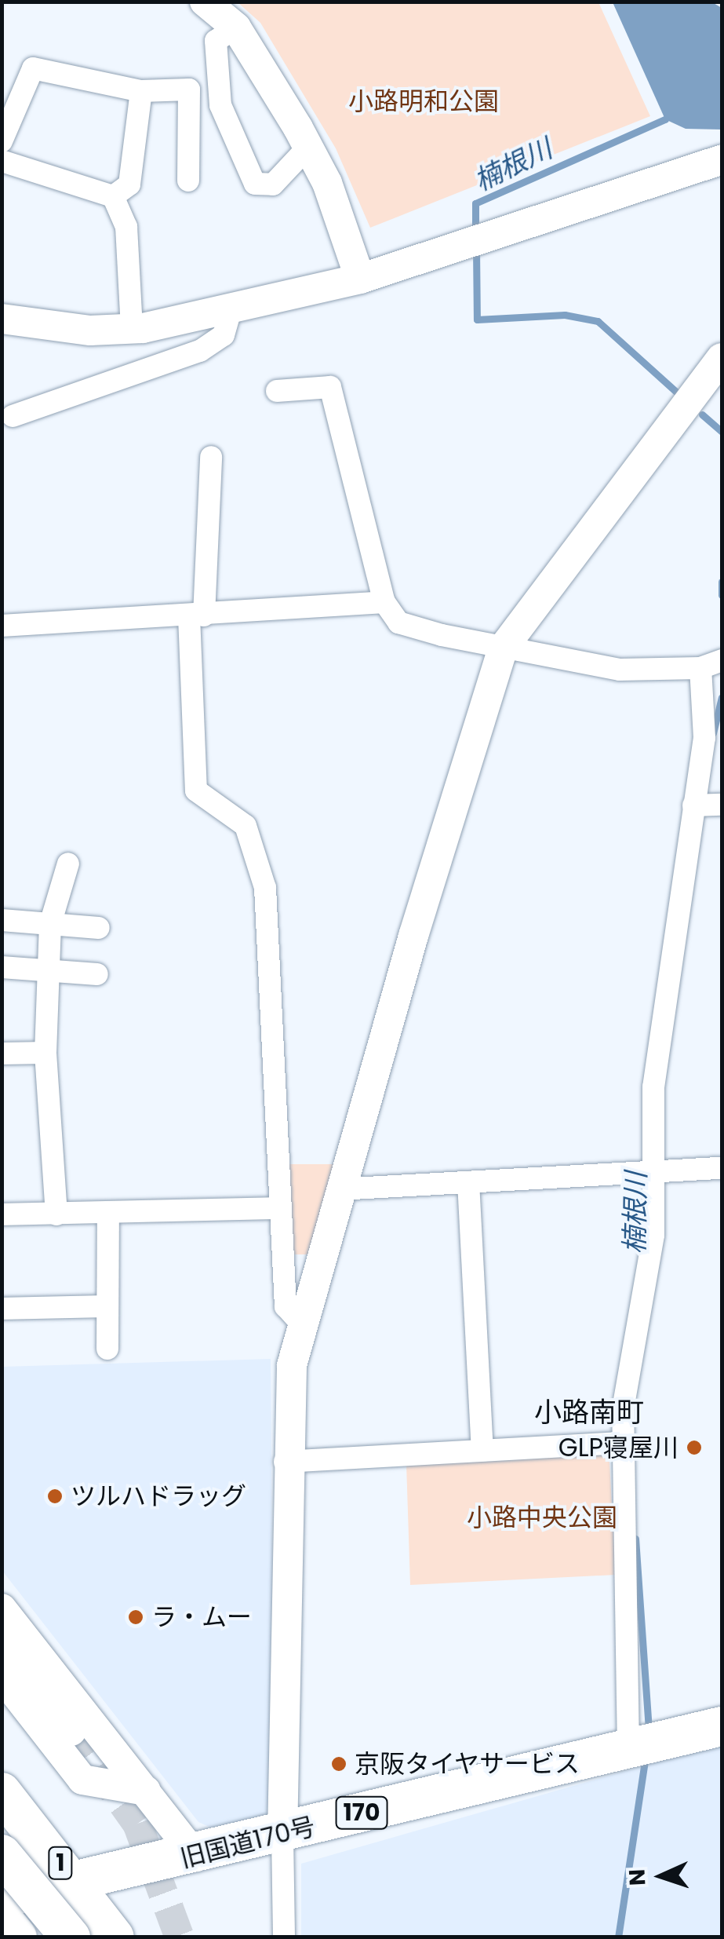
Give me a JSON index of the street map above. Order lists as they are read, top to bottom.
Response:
{
  "streets": {
    "highway": ["170", "旧国道170号", "1"]
  },
  "crossings": [
    ["旧国道170号", "1"]
  ],
  "districts": ["小路南町"],
  "water": ["楠根川"],
  "parks": ["小路明和公園", "小路中央公園"],
  "places": [
    "GLP寝屋川",
    "ツルハドラッグ",
    "ラ・ムー",
    "京阪タイヤサービス"
  ],
  "north": "left"
}
